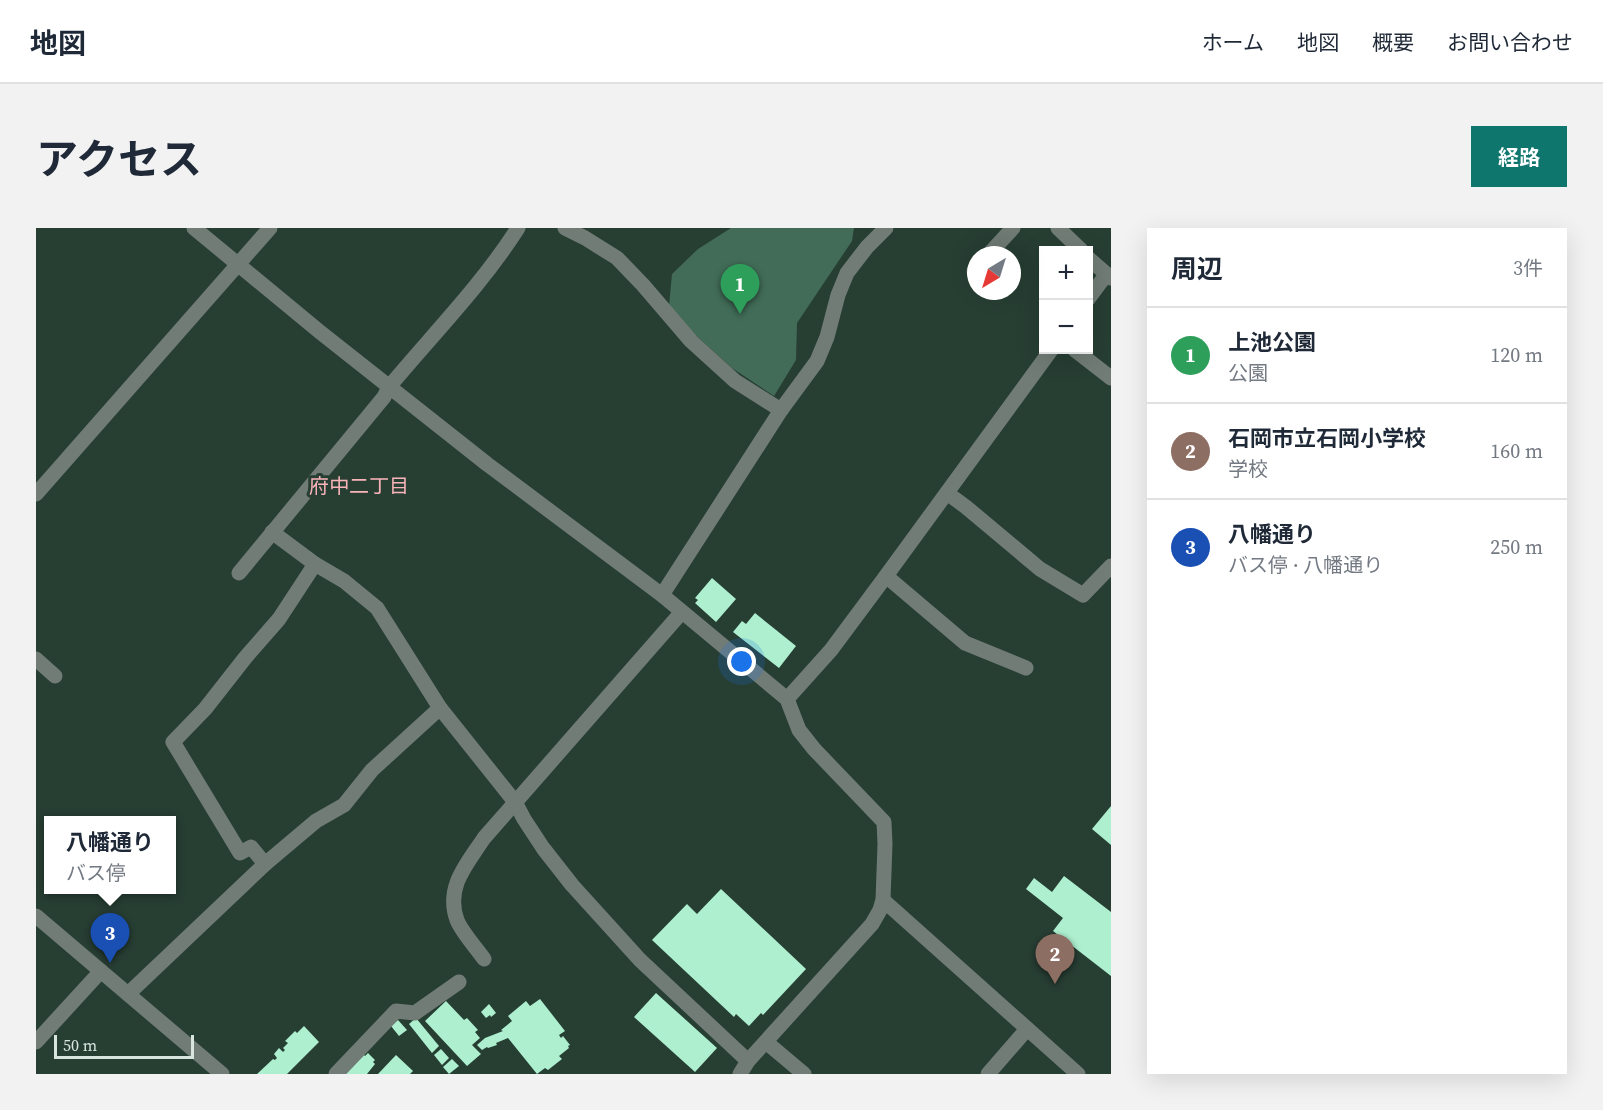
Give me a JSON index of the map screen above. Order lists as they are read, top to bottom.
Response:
{
  "districts": ["府中二丁目"],
  "scale_bar": "50 m",
  "north": "bottom left",
  "page": {
    "header": "地図",
    "nav": [
      "ホーム",
      "地図",
      "概要",
      "お問い合わせ"
    ],
    "title": "アクセス",
    "buttons": "経路",
    "heading": ["周辺", "3件"],
    "map_buttons": ["+", "−"],
    "pins": ["1", "3", "2"],
    "list": [
      {
        "mark": "1",
        "name": "上池公園",
        "note": "公園",
        "value": "120 m"
      },
      {
        "mark": "2",
        "name": "石岡市立石岡小学校",
        "note": "学校",
        "value": "160 m"
      },
      {
        "mark": "3",
        "name": "八幡通り",
        "note": "バス停 · 八幡通り",
        "value": "250 m"
      }
    ],
    "popup": ["八幡通り", "バス停"],
    "scale": "50 m"
  }
}
